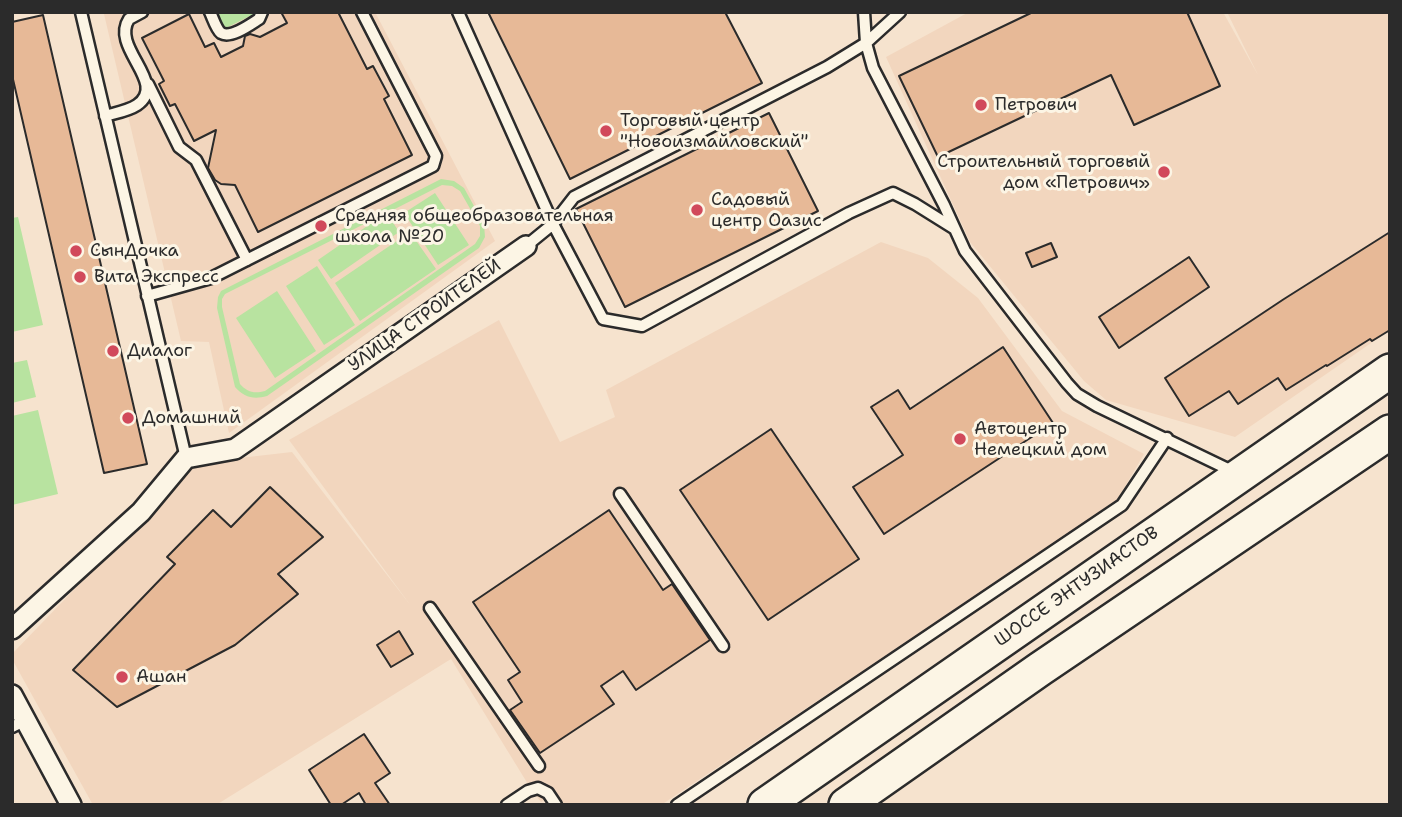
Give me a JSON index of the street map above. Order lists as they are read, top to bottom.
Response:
{
  "streets": {
    "highway": ["ШОССЕ ЭНТУЗИАСТОВ"],
    "street": ["УЛИЦА СТРОИТЕЛЕЙ"]
  },
  "places": [
    "Петрович",
    "Торговый центр \"Новоизмайловский\"",
    "Строительный торговый дом «Петрович»",
    "Садовый центр Оазис",
    "Средняя общеобразовательная школа №20",
    "СынДочка",
    "Вита Экспресс",
    "Диалог",
    "Домашний",
    "Автоцентр Немецкий дом",
    "Ашан"
  ]
}
